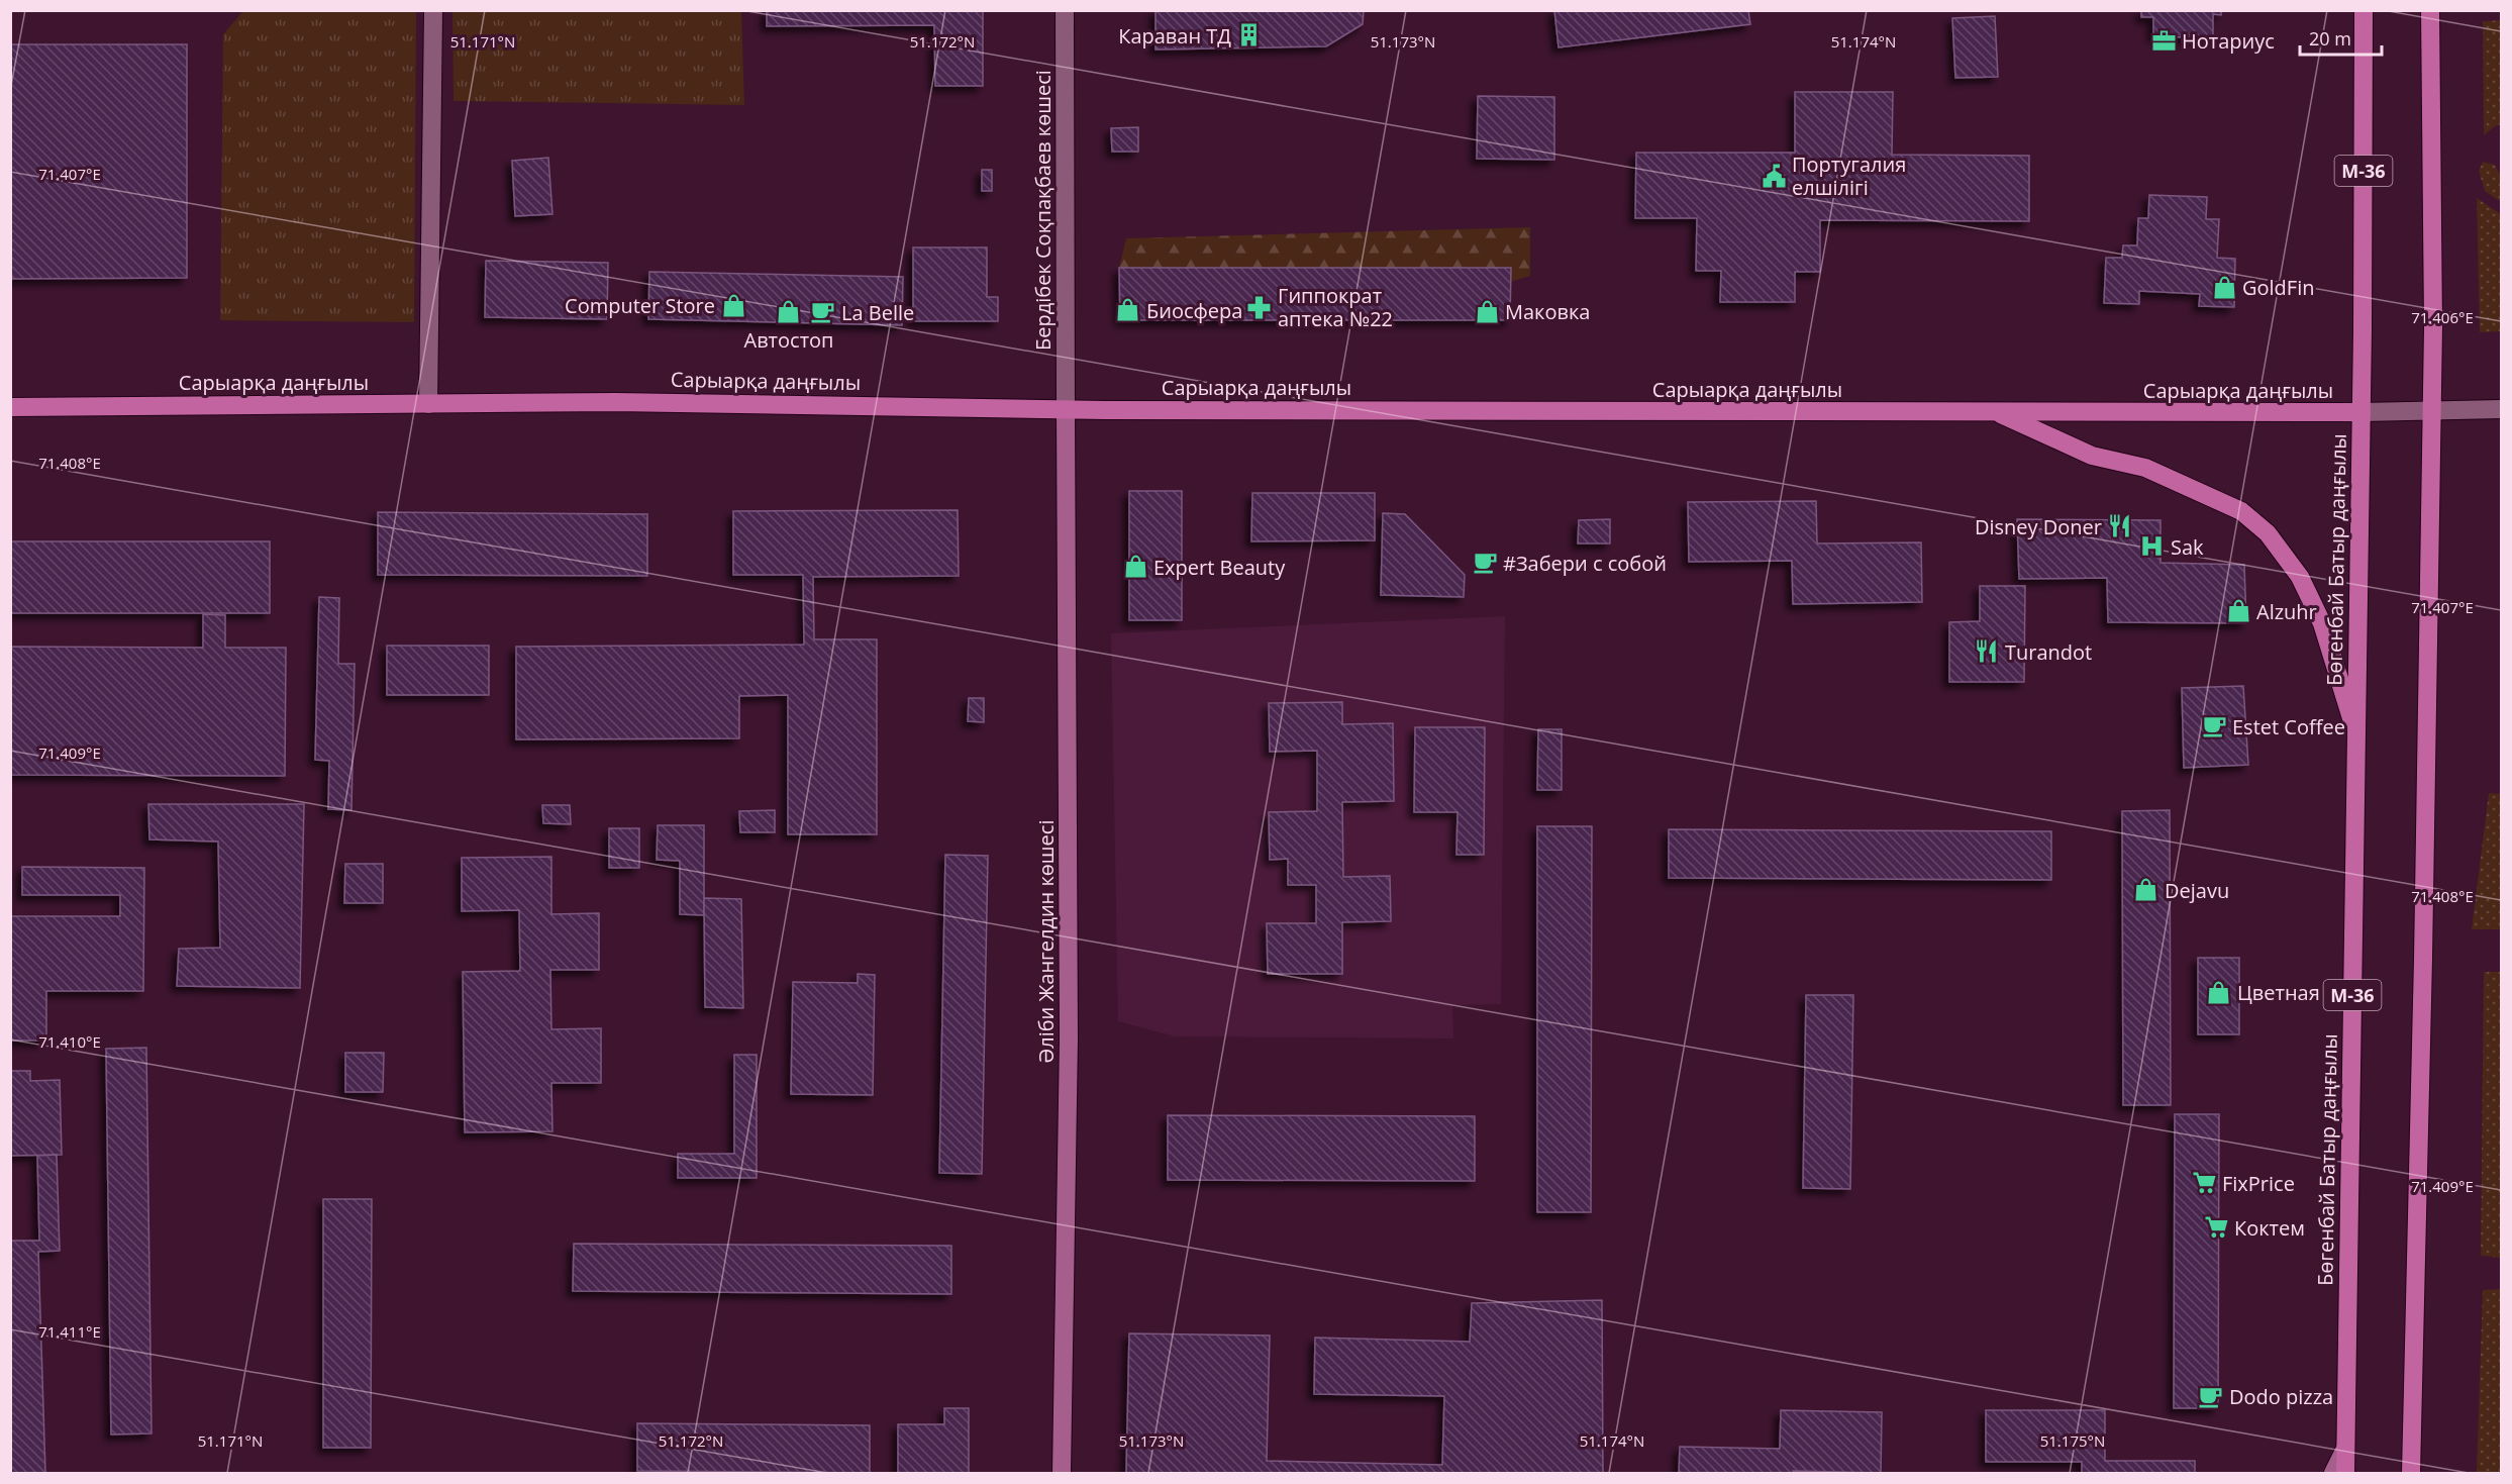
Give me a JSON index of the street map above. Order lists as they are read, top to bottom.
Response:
{
  "streets": {
    "main road": ["M-36", "Сарыарқа даңғылы", "Бөгенбай Батыр даңғылы"],
    "street": ["Бердібек Соқпақбаев көшесі", "Әліби Жангелдин көшесі"]
  },
  "crossings": [
    ["Бердібек Соқпақбаев көшесі", "Сарыарқа даңғылы"],
    ["Бердібек Соқпақбаев көшесі", "Әліби Жангелдин көшесі"],
    ["Сарыарқа даңғылы", "Бөгенбай Батыр даңғылы"],
    ["Сарыарқа даңғылы", "Әліби Жангелдин көшесі"]
  ],
  "places": {
    "building": ["Караван ТД"],
    "office": ["Нотариус"],
    "public building": ["Португалия елшілігі"],
    "shop": [
      "GoldFin",
      "Computer Store",
      "Биосфера",
      "Маковка",
      "Автостоп",
      "Expert Beauty",
      "Alzuhr",
      "Dejavu",
      "Цветная"
    ],
    "pharmacy": ["Гиппократ аптека №22"],
    "cafe": [
      "La Belle",
      "#Забери с собой",
      "Estet Coffee",
      "Dodo pizza"
    ],
    "restaurant": ["Disney Doner", "Turandot"],
    "hospital": ["Sak"],
    "supermarket": ["FixPrice", "Коктем"]
  },
  "scale_bar": "20 m",
  "coordinates": [
    "51.171°N",
    "51.172°N",
    "51.173°N",
    "51.174°N",
    "71.407°E",
    "71.406°E",
    "71.408°E",
    "71.409°E",
    "71.410°E",
    "71.411°E",
    "51.175°N"
  ]
}
